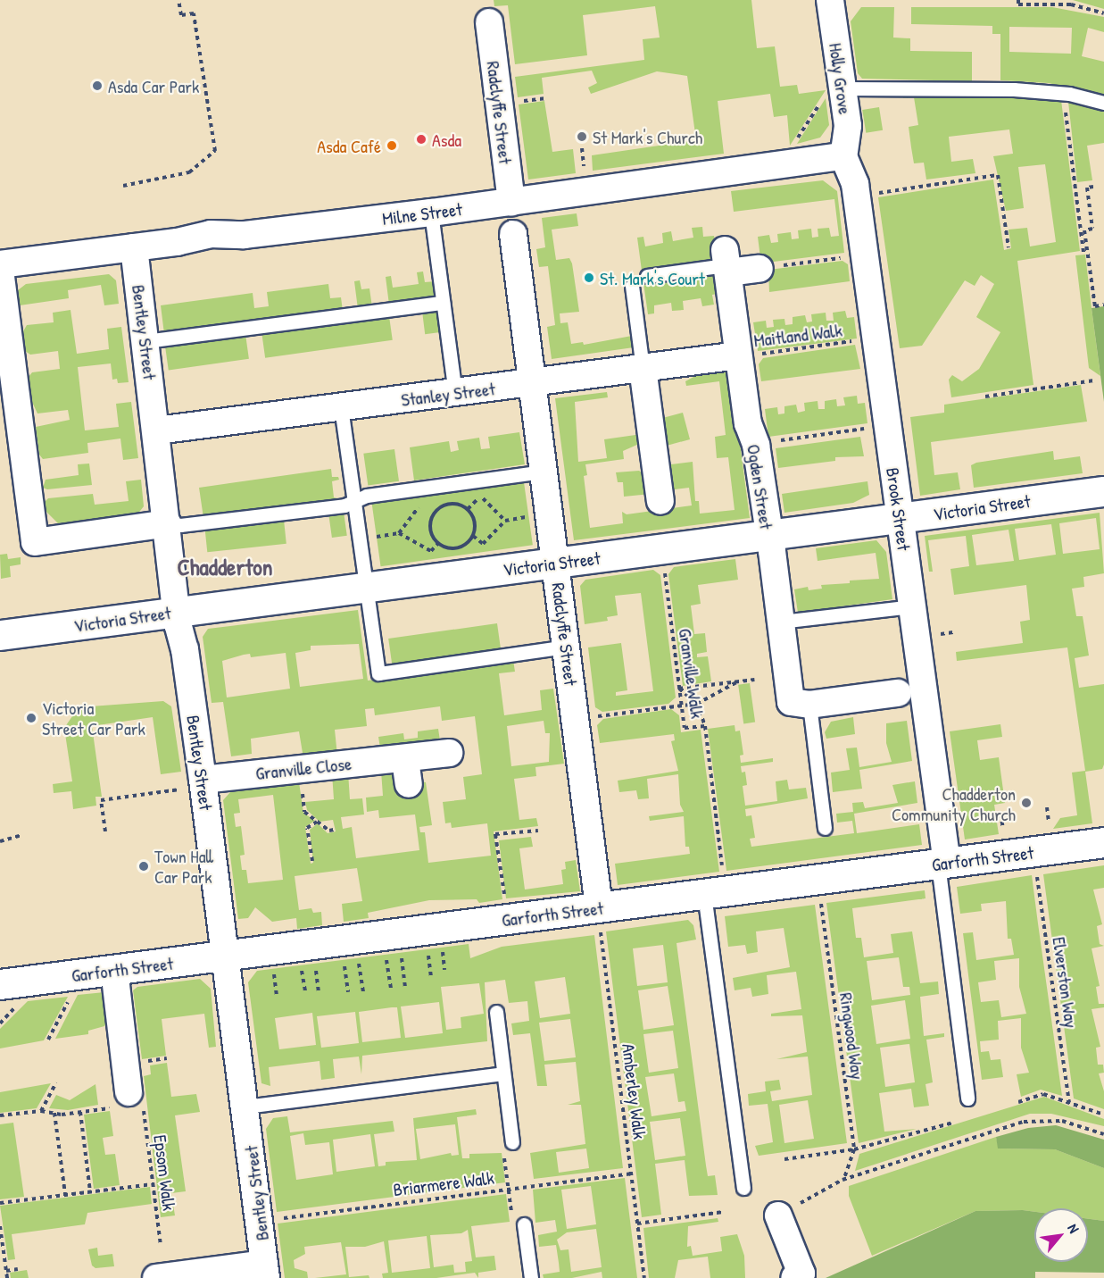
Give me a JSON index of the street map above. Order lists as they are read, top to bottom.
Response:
{
  "streets": {
    "street": [
      "Holly Grove",
      "Radclyffe Street",
      "Milne Street",
      "Bentley Street",
      "Stanley Street",
      "Ogden Street",
      "Victoria Street",
      "Brook Street",
      "Granville Close",
      "Garforth Street"
    ],
    "path": [
      "Maitland Walk",
      "Granville Walk",
      "Elverston Way",
      "Ringwood Way",
      "Amberley Walk",
      "Epsom Walk",
      "Briarmere Walk"
    ]
  },
  "crossings": [
    ["Holly Grove", "Milne Street"],
    ["Holly Grove", "Brook Street"],
    ["Radclyffe Street", "Milne Street"],
    ["Radclyffe Street", "Stanley Street"],
    ["Radclyffe Street", "Victoria Street"],
    ["Radclyffe Street", "Garforth Street"],
    ["Radclyffe Street", "Amberley Walk"],
    ["Milne Street", "Bentley Street"],
    ["Milne Street", "Brook Street"],
    ["Bentley Street", "Stanley Street"],
    ["Bentley Street", "Victoria Street"],
    ["Bentley Street", "Granville Close"],
    ["Bentley Street", "Garforth Street"],
    ["Bentley Street", "Briarmere Walk"],
    ["Maitland Walk", "Stanley Street"],
    ["Maitland Walk", "Ogden Street"],
    ["Stanley Street", "Ogden Street"],
    ["Ogden Street", "Victoria Street"],
    ["Victoria Street", "Brook Street"],
    ["Victoria Street", "Granville Walk"],
    ["Brook Street", "Garforth Street"],
    ["Granville Walk", "Garforth Street"],
    ["Garforth Street", "Amberley Walk"],
    ["Amberley Walk", "Briarmere Walk"]
  ],
  "districts": ["Chadderton"],
  "places": [
    "Asda Car Park",
    "St Mark's Church",
    "Asda",
    "Asda Café",
    "St. Mark's Court",
    "Victoria Street Car Park",
    "Chadderton Community Church",
    "Town Hall Car Park"
  ],
  "north": "top right"
}
